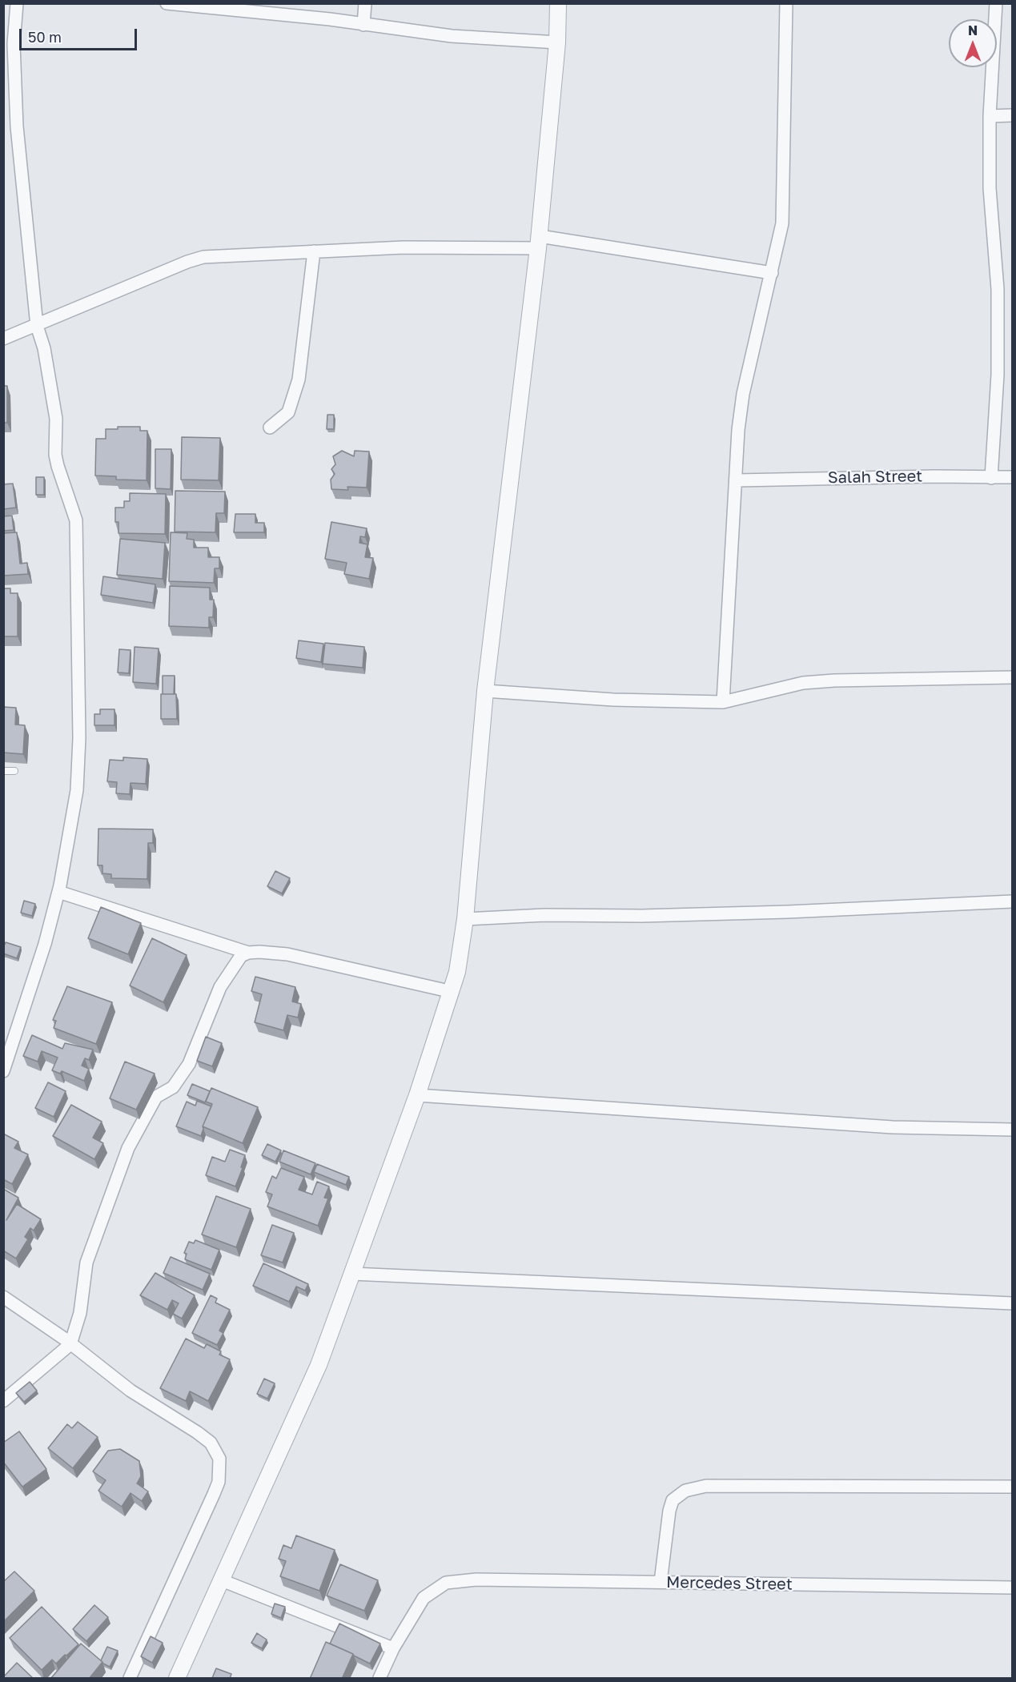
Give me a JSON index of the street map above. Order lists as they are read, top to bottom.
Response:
{
  "streets": {
    "street": ["Salah Street", "Mercedes Street"]
  },
  "scale_bar": "50 m",
  "north": "top"
}
